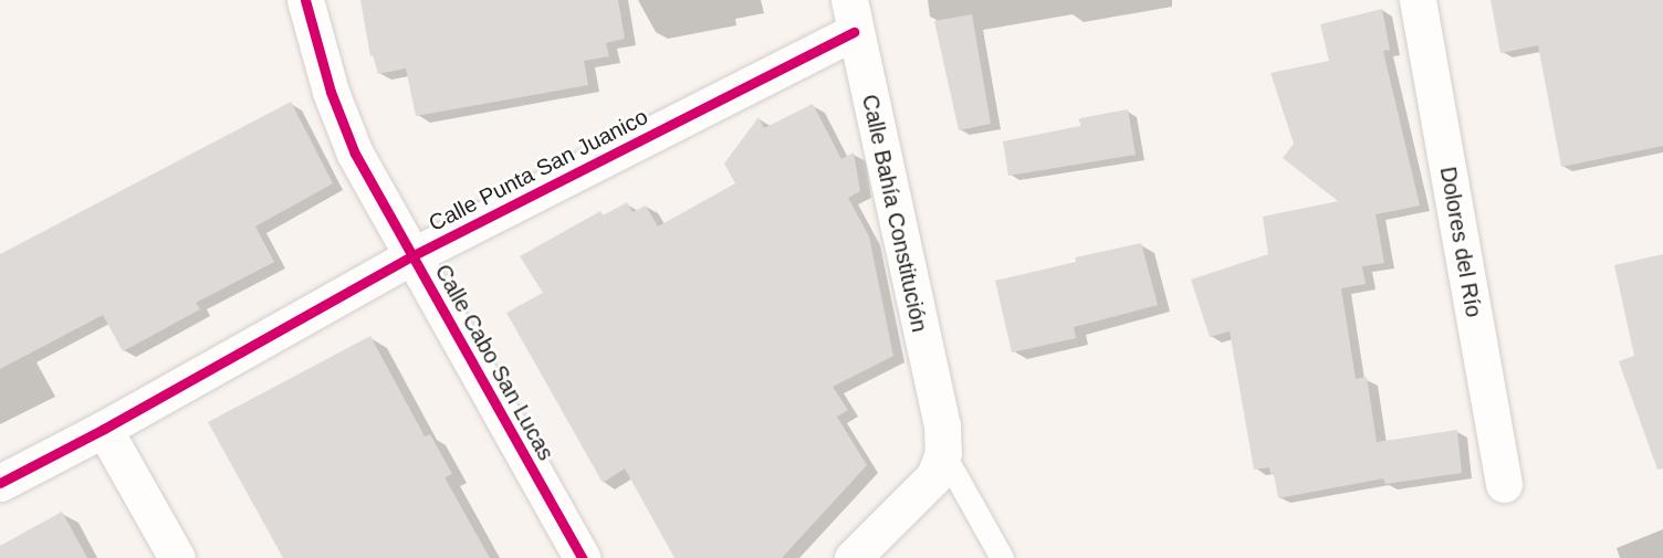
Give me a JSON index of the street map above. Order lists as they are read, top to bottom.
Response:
{
  "streets": {
    "street": [
      "Calle Punta San Juanico",
      "Calle Bahía Constitución",
      "Dolores del Río",
      "Calle Cabo San Lucas"
    ]
  },
  "crossings": [
    ["Calle Punta San Juanico", "Calle Bahía Constitución"],
    ["Calle Punta San Juanico", "Calle Cabo San Lucas"]
  ]
}
